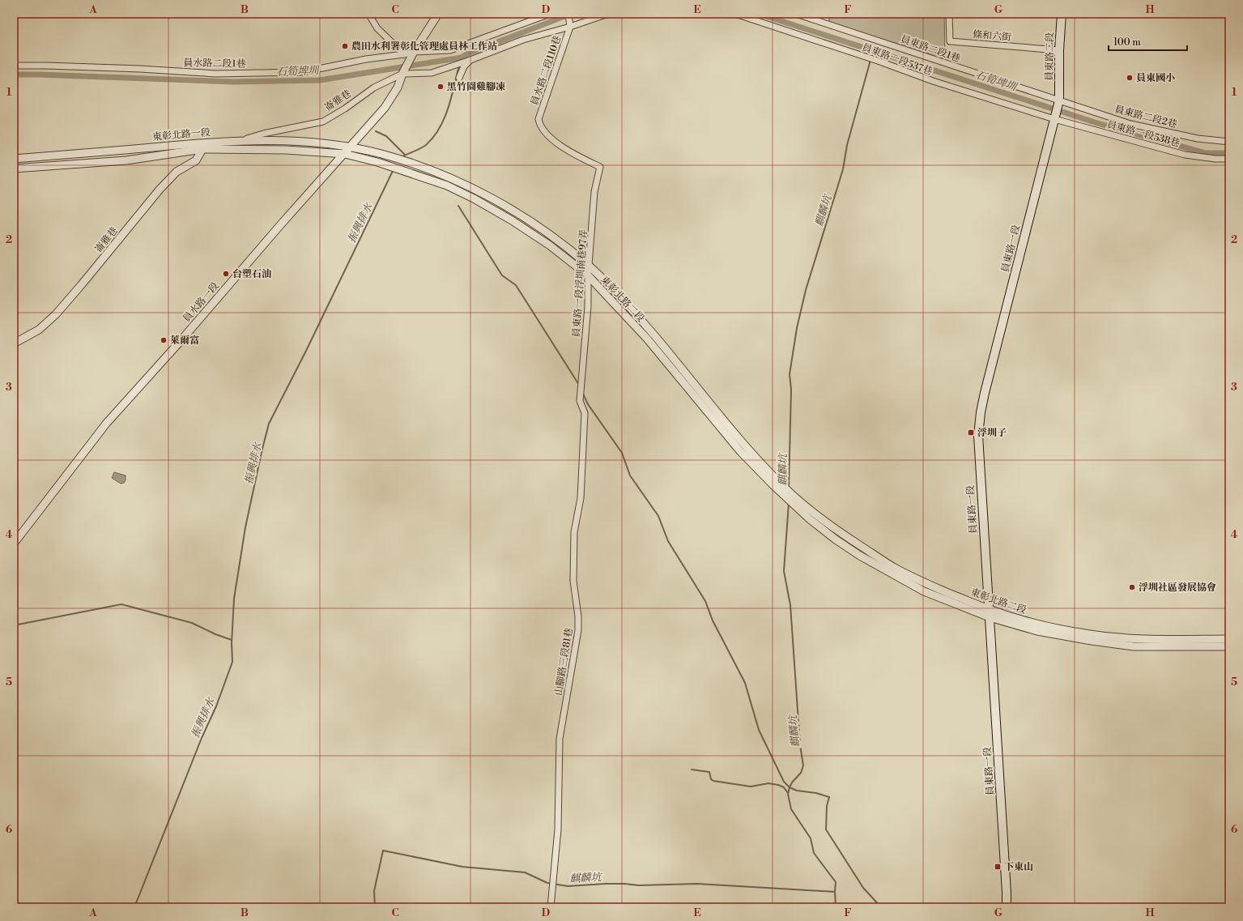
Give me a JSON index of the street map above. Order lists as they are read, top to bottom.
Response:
{
  "streets": {
    "main road": ["員東路二段", "員東路一段"],
    "street": [
      "條和六街",
      "員東路二段1巷",
      "員東路一段537巷",
      "員水路二段1巷",
      "員水路二段110巷",
      "崙雅巷",
      "員東路二段2巷",
      "員東路一段538巷",
      "東彰北路一段",
      "員東路一段浮圳南巷97弄",
      "東彰北路二段",
      "員水路一段",
      "山腳路三段81巷"
    ]
  },
  "crossings": [
    ["條和六街", "員東路二段"],
    ["員東路二段1巷", "員東路二段"],
    ["員東路二段1巷", "員東路二段2巷"],
    ["員東路二段", "員東路一段537巷"],
    ["員東路二段", "員東路二段2巷"],
    ["員東路二段", "員東路一段538巷"],
    ["員東路二段", "員東路一段"],
    ["員東路一段537巷", "員東路一段538巷"],
    ["員東路一段537巷", "員東路一段"],
    ["員水路二段1巷", "員水路一段"],
    ["員水路二段110巷", "員東路一段浮圳南巷97弄"],
    ["崙雅巷", "東彰北路一段"],
    ["崙雅巷", "員水路一段"],
    ["員東路一段538巷", "員東路一段"],
    ["東彰北路一段", "東彰北路二段"],
    ["東彰北路一段", "員水路一段"],
    ["員東路一段", "東彰北路二段"],
    ["員東路一段浮圳南巷97弄", "東彰北路二段"],
    ["員東路一段浮圳南巷97弄", "山腳路三段81巷"],
    ["東彰北路二段", "員水路一段"]
  ],
  "water": ["石筍埤圳", "麒麟坑", "振興排水"],
  "places": {
    "other": [
      "農田水利署彰化管理處員林工作站",
      "員東國小",
      "黑竹園雞腳凍",
      "台塑石油",
      "萊爾富",
      "浮圳社區發展協會"
    ],
    "transit": ["浮圳子", "下東山"]
  },
  "scale_bar": "100 m",
  "grid": {
    "columns": [
      "A",
      "B",
      "C",
      "D",
      "E",
      "F",
      "G",
      "H"
    ],
    "rows": [
      "1",
      "2",
      "3",
      "4",
      "5",
      "6"
    ]
  }
}
